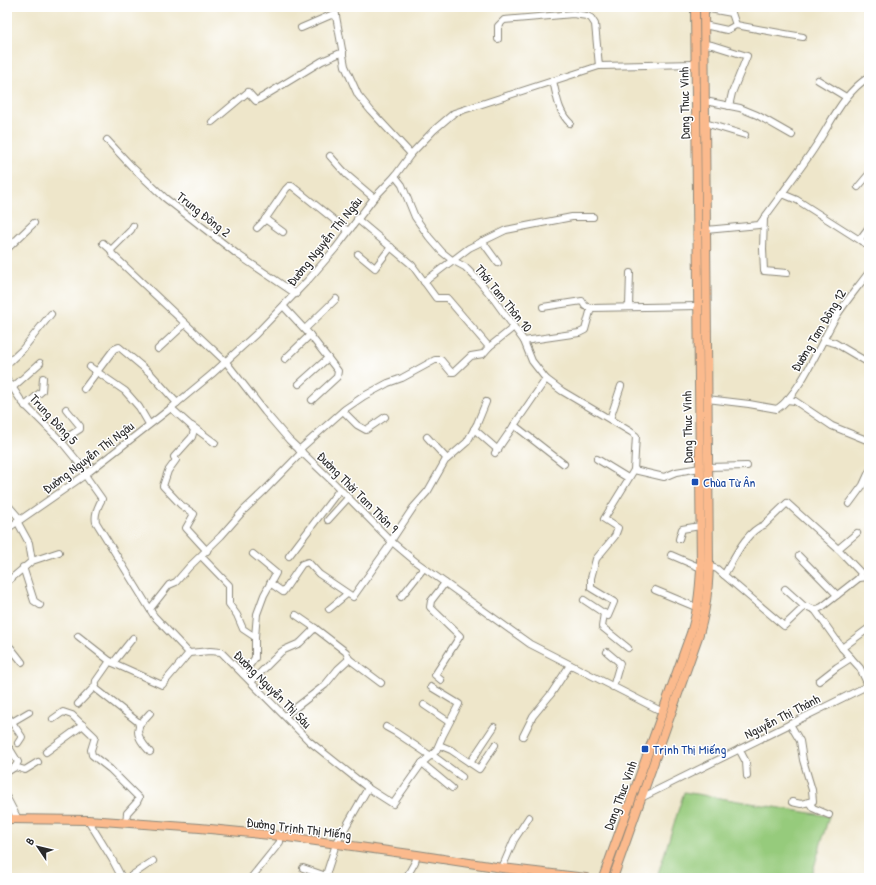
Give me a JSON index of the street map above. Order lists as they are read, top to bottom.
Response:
{
  "streets": {
    "main road": ["Dang Thuc Vinh", "Đường Trịnh Thị Miếng"],
    "street": [
      "Trung Đông 2",
      "Đường Nguyễn Thị Ngâu",
      "Thới Tam Thôn 10",
      "Đường Tam Đông 12",
      "Trung Đông 5",
      "Đường Thời Tam Thôn 9",
      "Đường Nguyễn Thị Sáu",
      "Nguyễn Thị Thảnh"
    ]
  },
  "crossings": [
    ["Dang Thuc Vinh", "Đường Nguyễn Thị Ngâu"],
    ["Dang Thuc Vinh", "Đường Thời Tam Thôn 9"],
    ["Dang Thuc Vinh", "Nguyễn Thị Thảnh"],
    ["Trung Đông 2", "Đường Nguyễn Thị Ngâu"],
    ["Đường Nguyễn Thị Ngâu", "Thới Tam Thôn 10"],
    ["Đường Nguyễn Thị Ngâu", "Trung Đông 5"],
    ["Đường Nguyễn Thị Ngâu", "Đường Thời Tam Thôn 9"]
  ],
  "places": {
    "transit": ["Chùa Từ Ân", "Trịnh Thị Miếng"]
  },
  "north": "top left"
}
